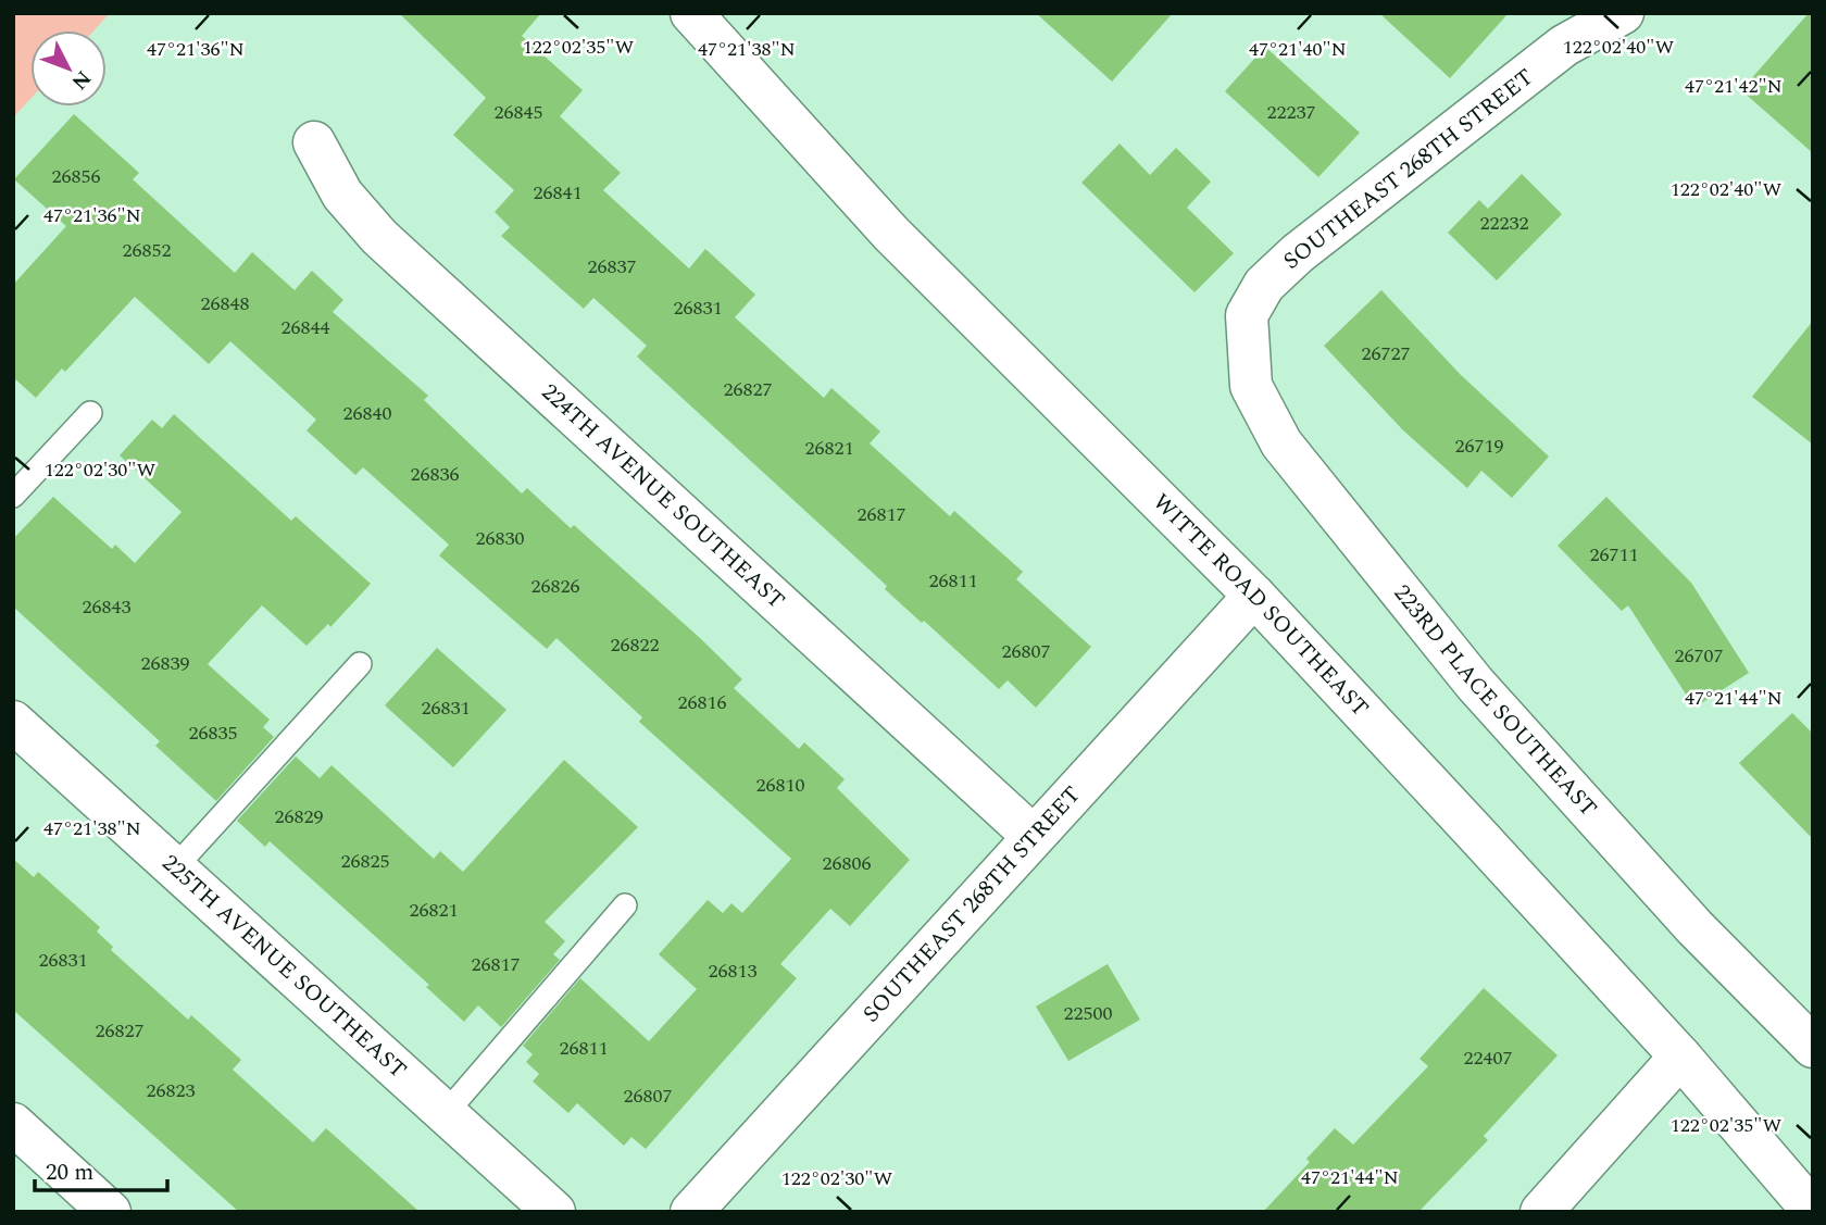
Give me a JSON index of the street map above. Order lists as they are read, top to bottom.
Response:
{
  "streets": {
    "street": [
      "SOUTHEAST 268TH STREET",
      "224TH AVENUE SOUTHEAST",
      "WITTE ROAD SOUTHEAST",
      "223RD PLACE SOUTHEAST",
      "225TH AVENUE SOUTHEAST"
    ]
  },
  "crossings": [
    ["SOUTHEAST 268TH STREET", "224TH AVENUE SOUTHEAST"],
    ["SOUTHEAST 268TH STREET", "WITTE ROAD SOUTHEAST"],
    ["SOUTHEAST 268TH STREET", "223RD PLACE SOUTHEAST"]
  ],
  "house_numbers": [
    "26845",
    "22237",
    "26856",
    "26841",
    "22232",
    "26852",
    "26837",
    "26848",
    "26831",
    "26844",
    "26727",
    "26827",
    "26840",
    "26719",
    "26821",
    "26836",
    "26817",
    "26830",
    "26711",
    "26811",
    "26826",
    "26843",
    "26822",
    "26807",
    "26707",
    "26839",
    "26816",
    "26831",
    "26835",
    "26810",
    "26829",
    "26825",
    "26806",
    "26821",
    "26831",
    "26817",
    "26813",
    "22500",
    "26827",
    "26811",
    "22407",
    "26823",
    "26807"
  ],
  "scale_bar": "20 m",
  "north": "bottom right",
  "coordinates": [
    "122°02'35\"W",
    "122°02'40\"W",
    "47°21'36\"N",
    "47°21'38\"N",
    "47°21'40\"N",
    "47°21'42\"N",
    "122°02'30\"W",
    "47°21'44\"N"
  ]
}
